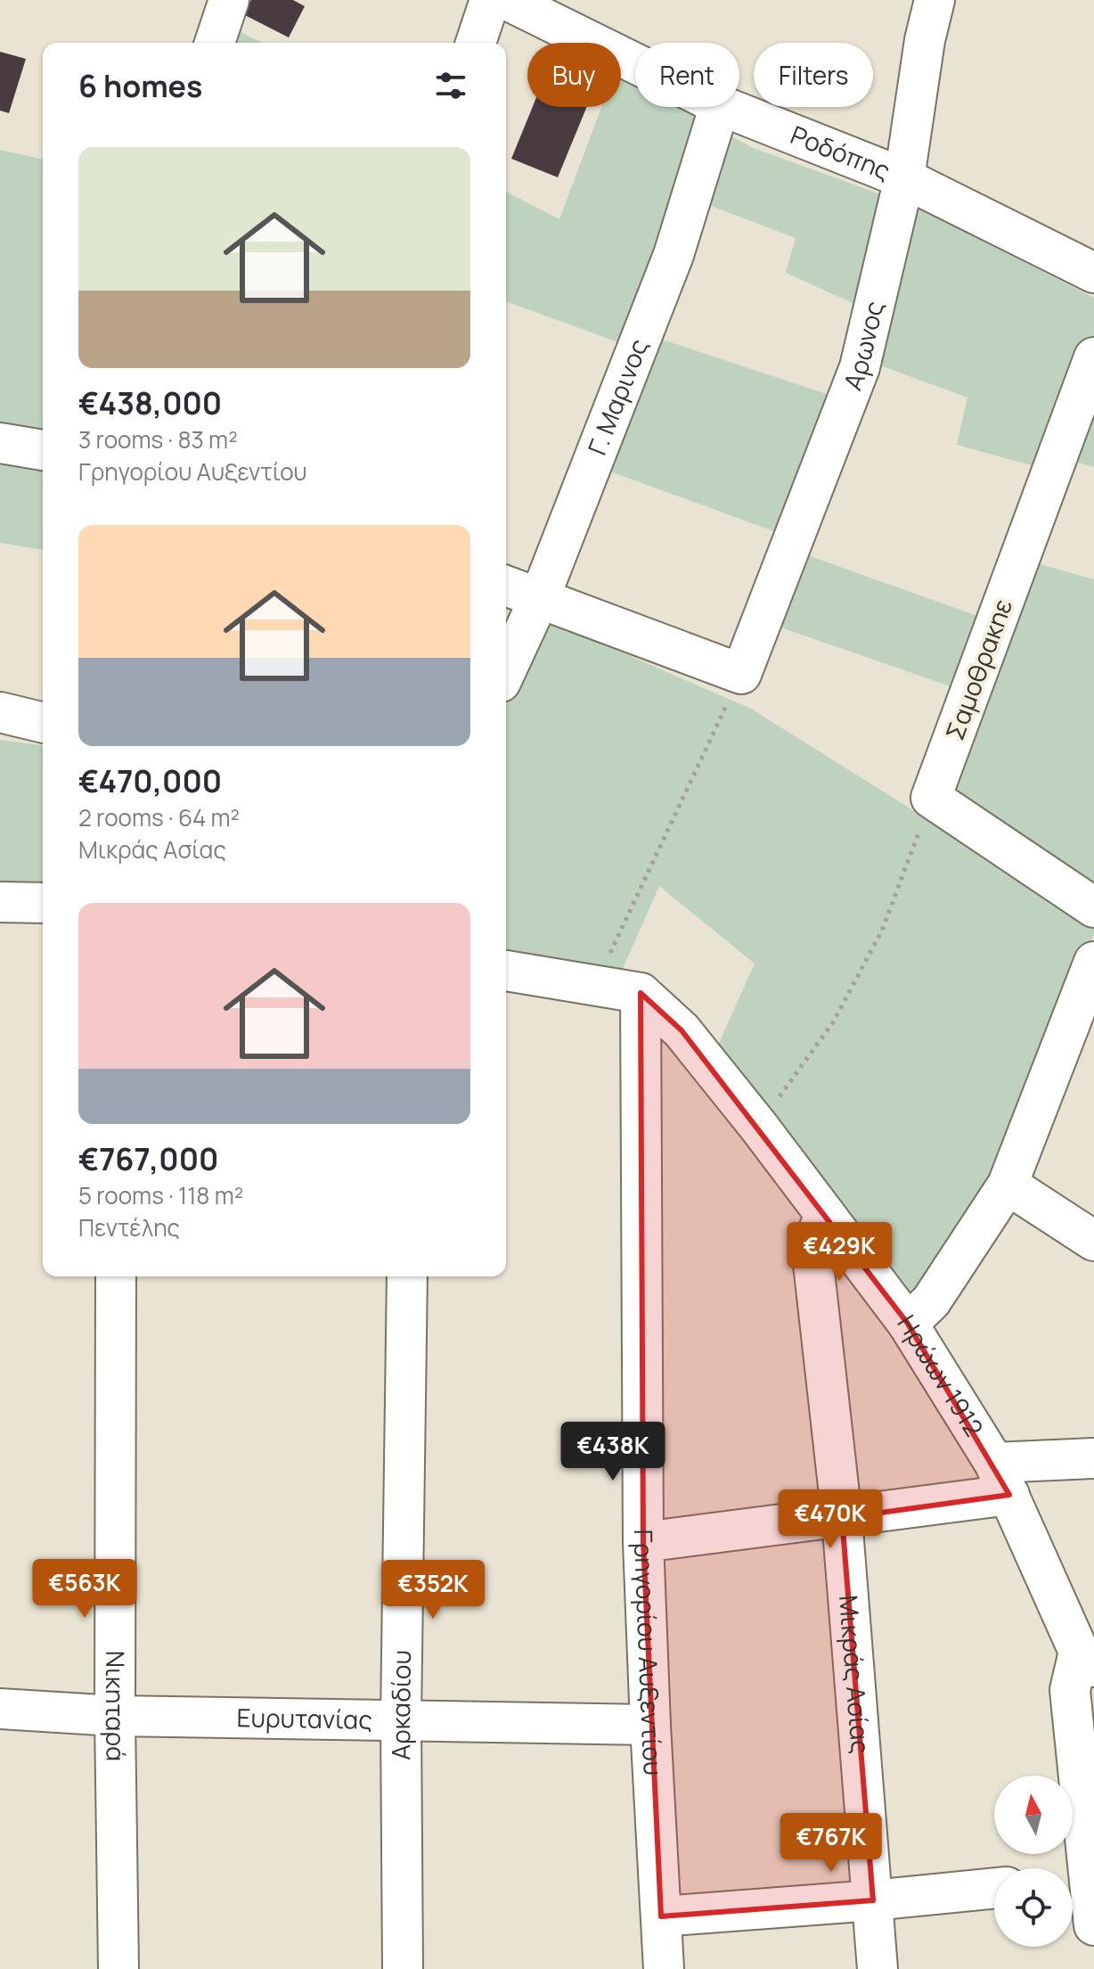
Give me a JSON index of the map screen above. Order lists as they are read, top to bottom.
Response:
{
  "streets": {
    "street": [
      "Ροδόπης",
      "Αρωνος",
      "Γ. Μαρινος",
      "Σαμοθρακηε",
      "Ηρώων 1912",
      "Γρηγορίου Αυξεντίου",
      "Μικράς Ασίας",
      "Αρκαδίου",
      "Νικηταρά",
      "Ευρυτανίας"
    ]
  },
  "crossings": [
    ["Ροδόπης", "Αρωνος"],
    ["Ηρώων 1912", "Γρηγορίου Αυξεντίου"],
    ["Ηρώων 1912", "Μικράς Ασίας"],
    ["Γρηγορίου Αυξεντίου", "Ευρυτανίας"],
    ["Αρκαδίου", "Ευρυτανίας"],
    ["Νικηταρά", "Ευρυτανίας"]
  ],
  "north": "top",
  "page": {
    "chip": ["Buy", "Rent", "Filters"],
    "heading": "6 homes",
    "list": [
      {
        "name": "€438,000",
        "note": "3 rooms · 83 m² · Γρηγορίου Αυξεντίου"
      },
      {
        "name": "€470,000",
        "note": "2 rooms · 64 m² · Μικράς Ασίας"
      },
      {
        "name": "€767,000",
        "note": "5 rooms · 118 m² · Πεντέλης"
      }
    ],
    "price": [
      "€429K",
      "€438K",
      "€470K",
      "€563K",
      "€352K",
      "€767K"
    ]
  }
}
